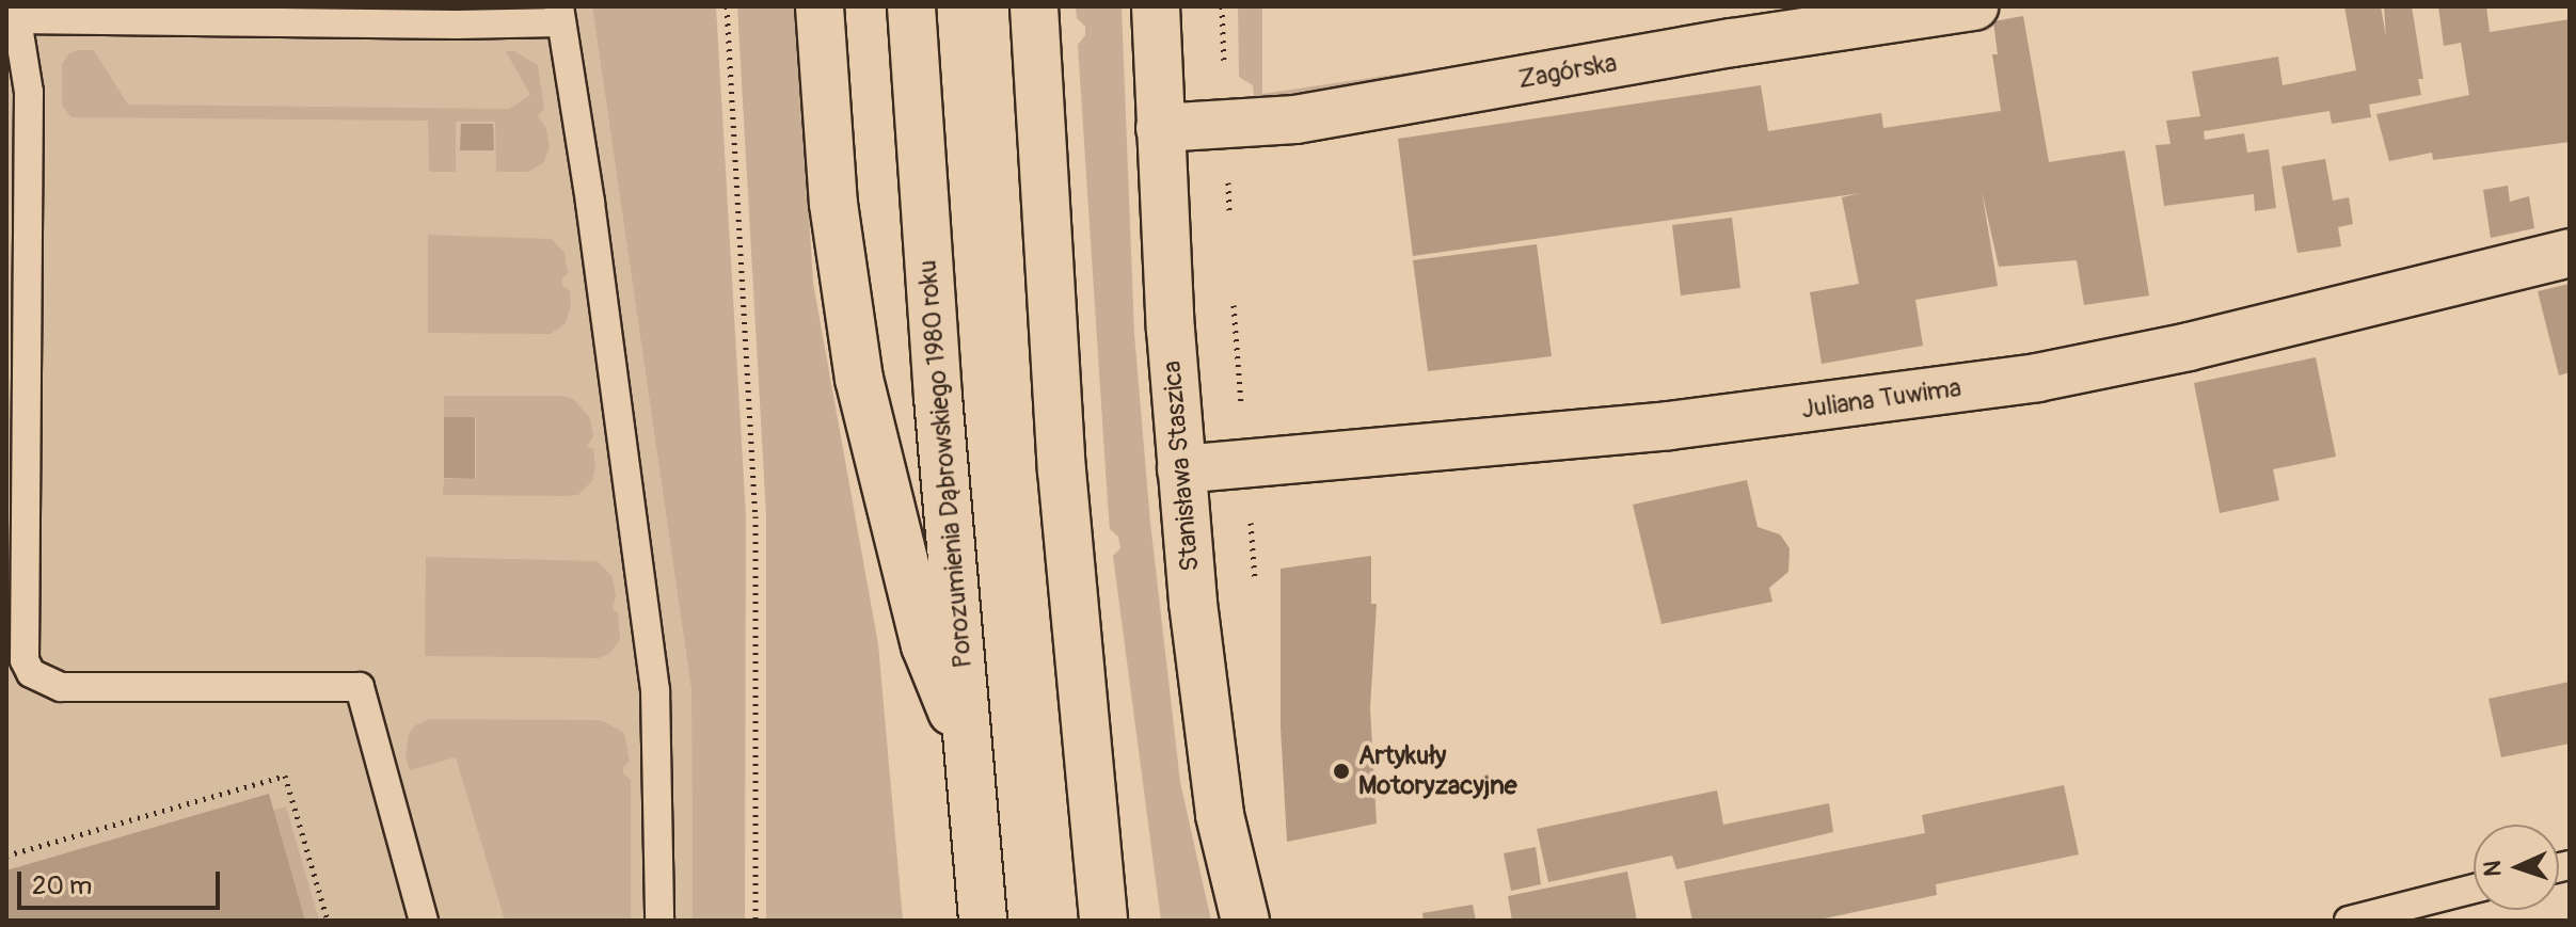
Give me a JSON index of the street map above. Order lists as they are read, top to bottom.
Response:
{
  "streets": {
    "street": [
      "Zagórska",
      "Juliana Tuwima",
      "Porozumienia Dąbrowskiego 1980 roku",
      "Stanisława Staszica"
    ]
  },
  "crossings": [
    ["Zagórska", "Stanisława Staszica"],
    ["Juliana Tuwima", "Stanisława Staszica"]
  ],
  "places": ["Artykuły Motoryzacyjne"],
  "scale_bar": "20 m",
  "north": "left"
}
